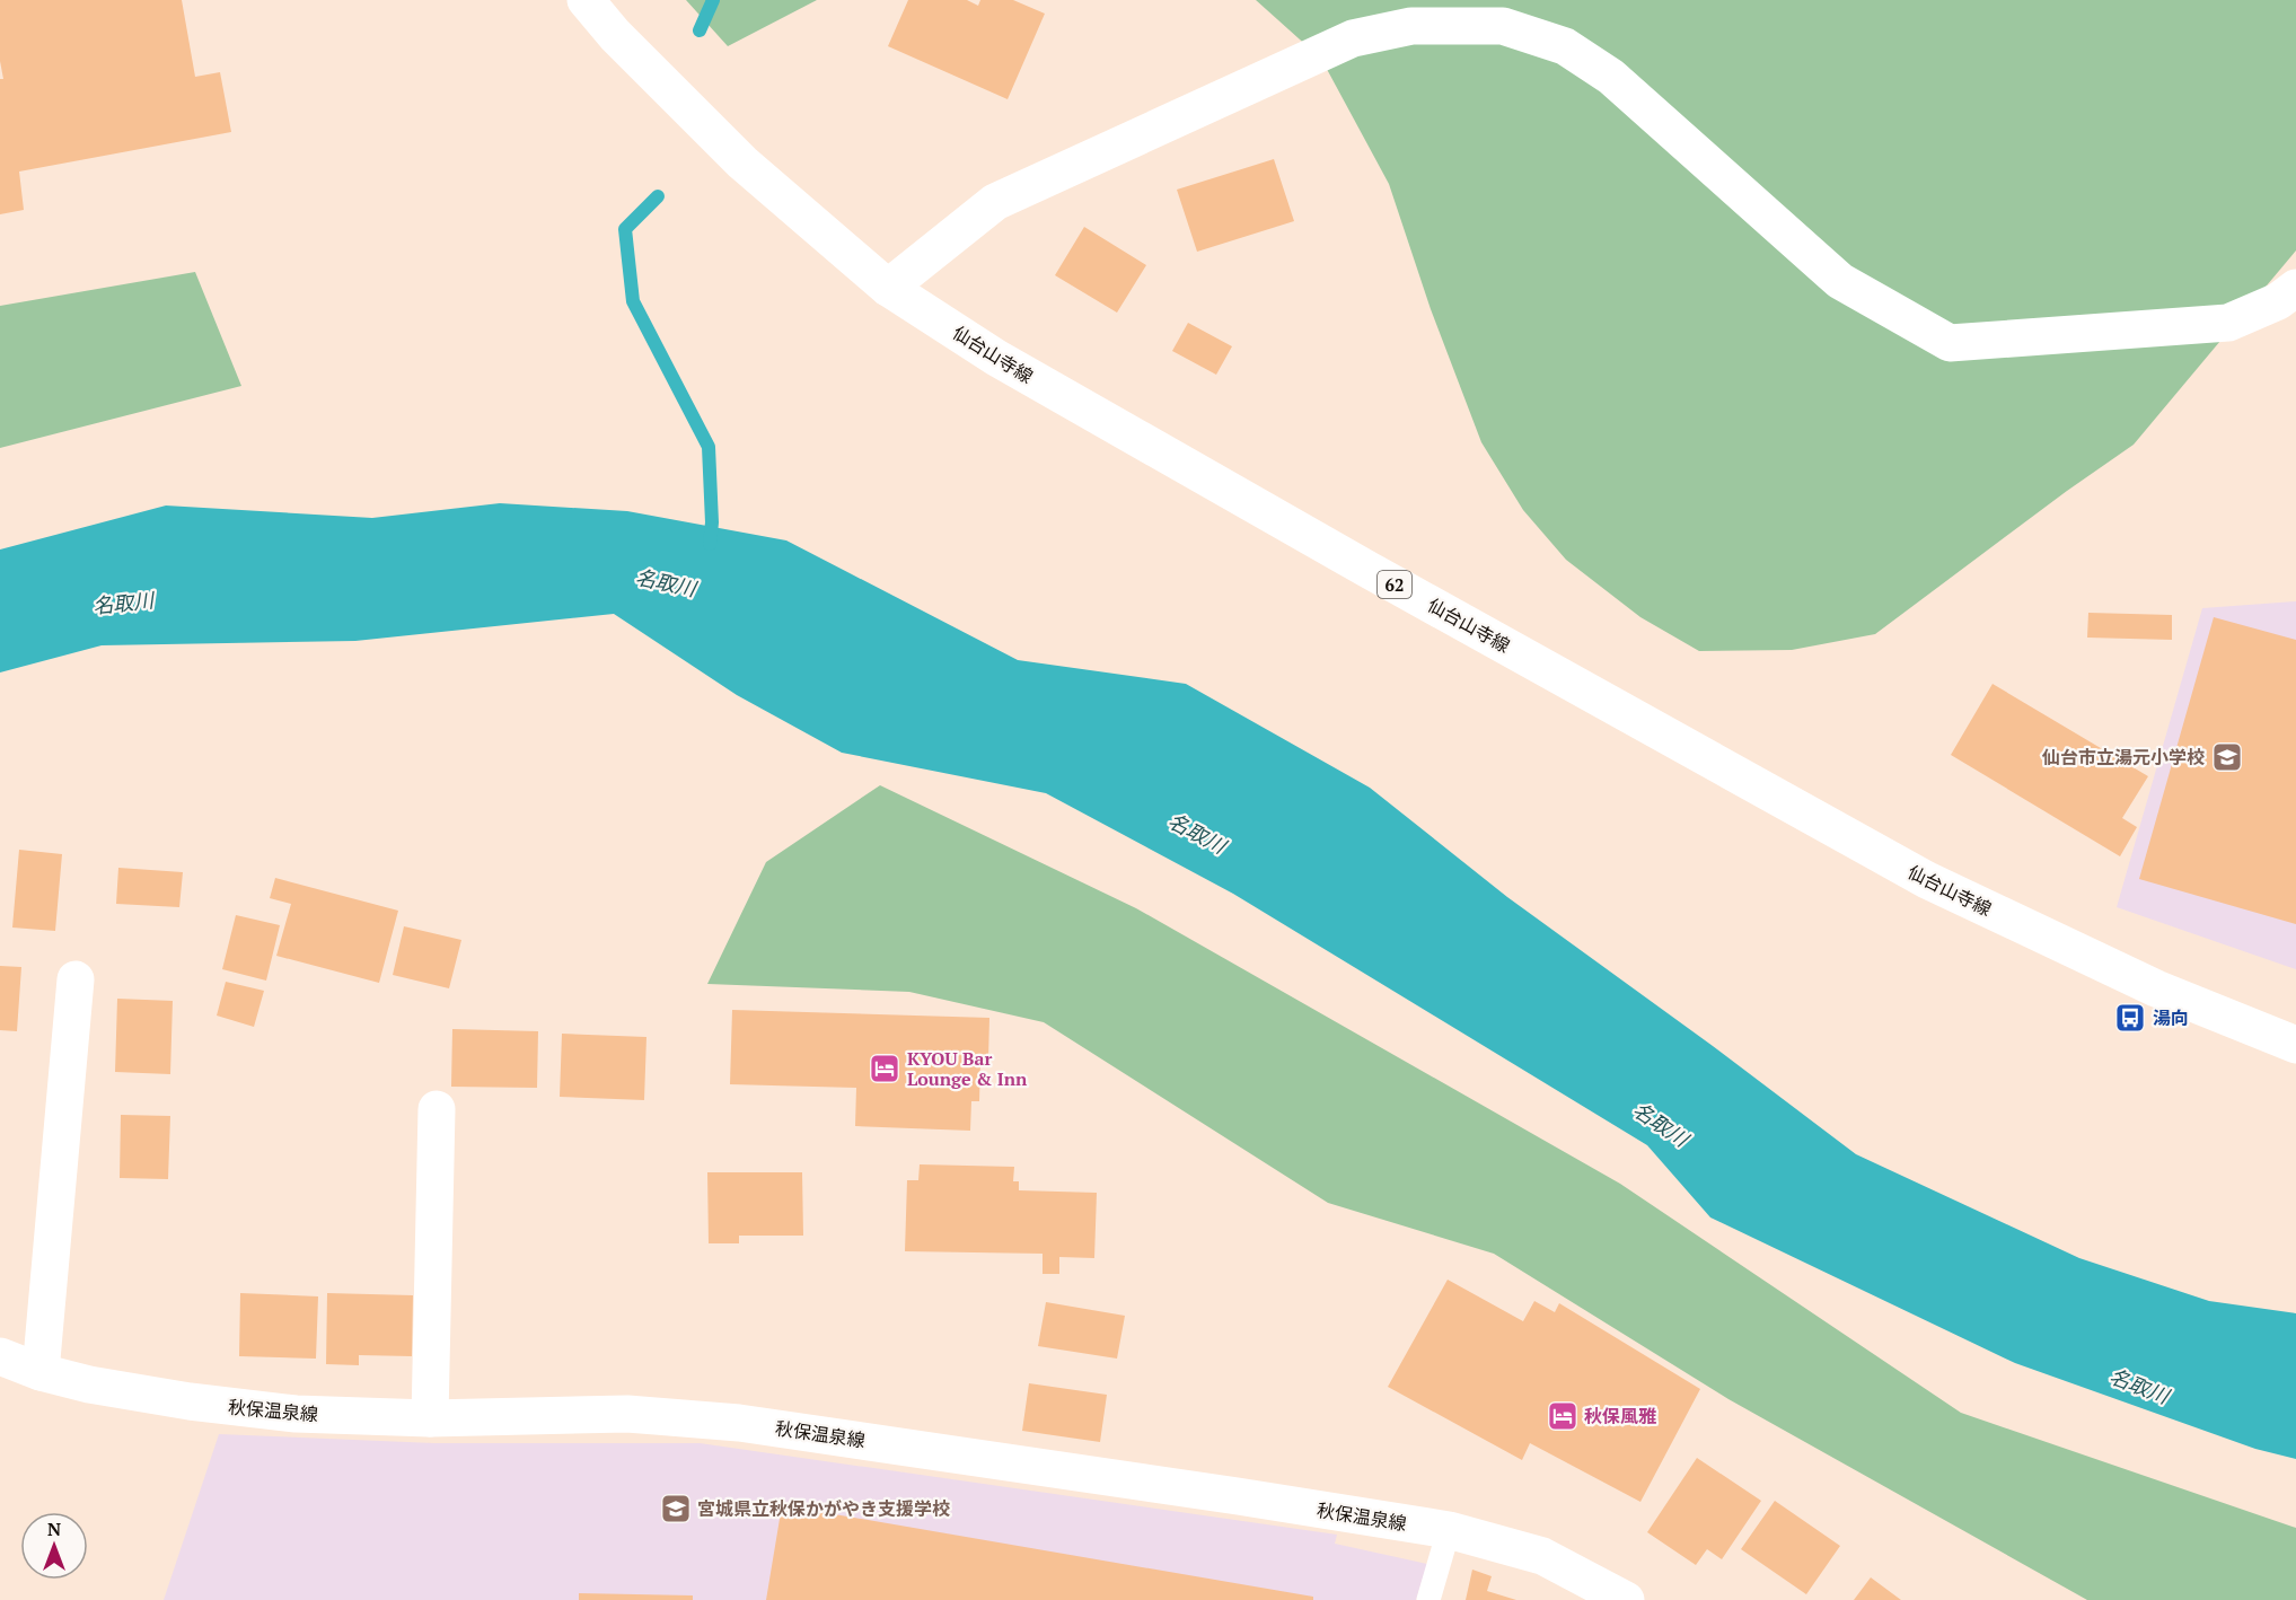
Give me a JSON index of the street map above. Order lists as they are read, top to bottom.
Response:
{
  "streets": {
    "main road": ["仙台山寺線", "62", "秋保温泉線"]
  },
  "water": ["名取川"],
  "places": {
    "school or university": ["仙台市立湯元小学校", "宮城県立秋保かがやき支援学校"],
    "bus stop": ["湯向"],
    "hotel": ["KYOU Bar Lounge & Inn", "秋保風雅"]
  },
  "north": "top"
}
